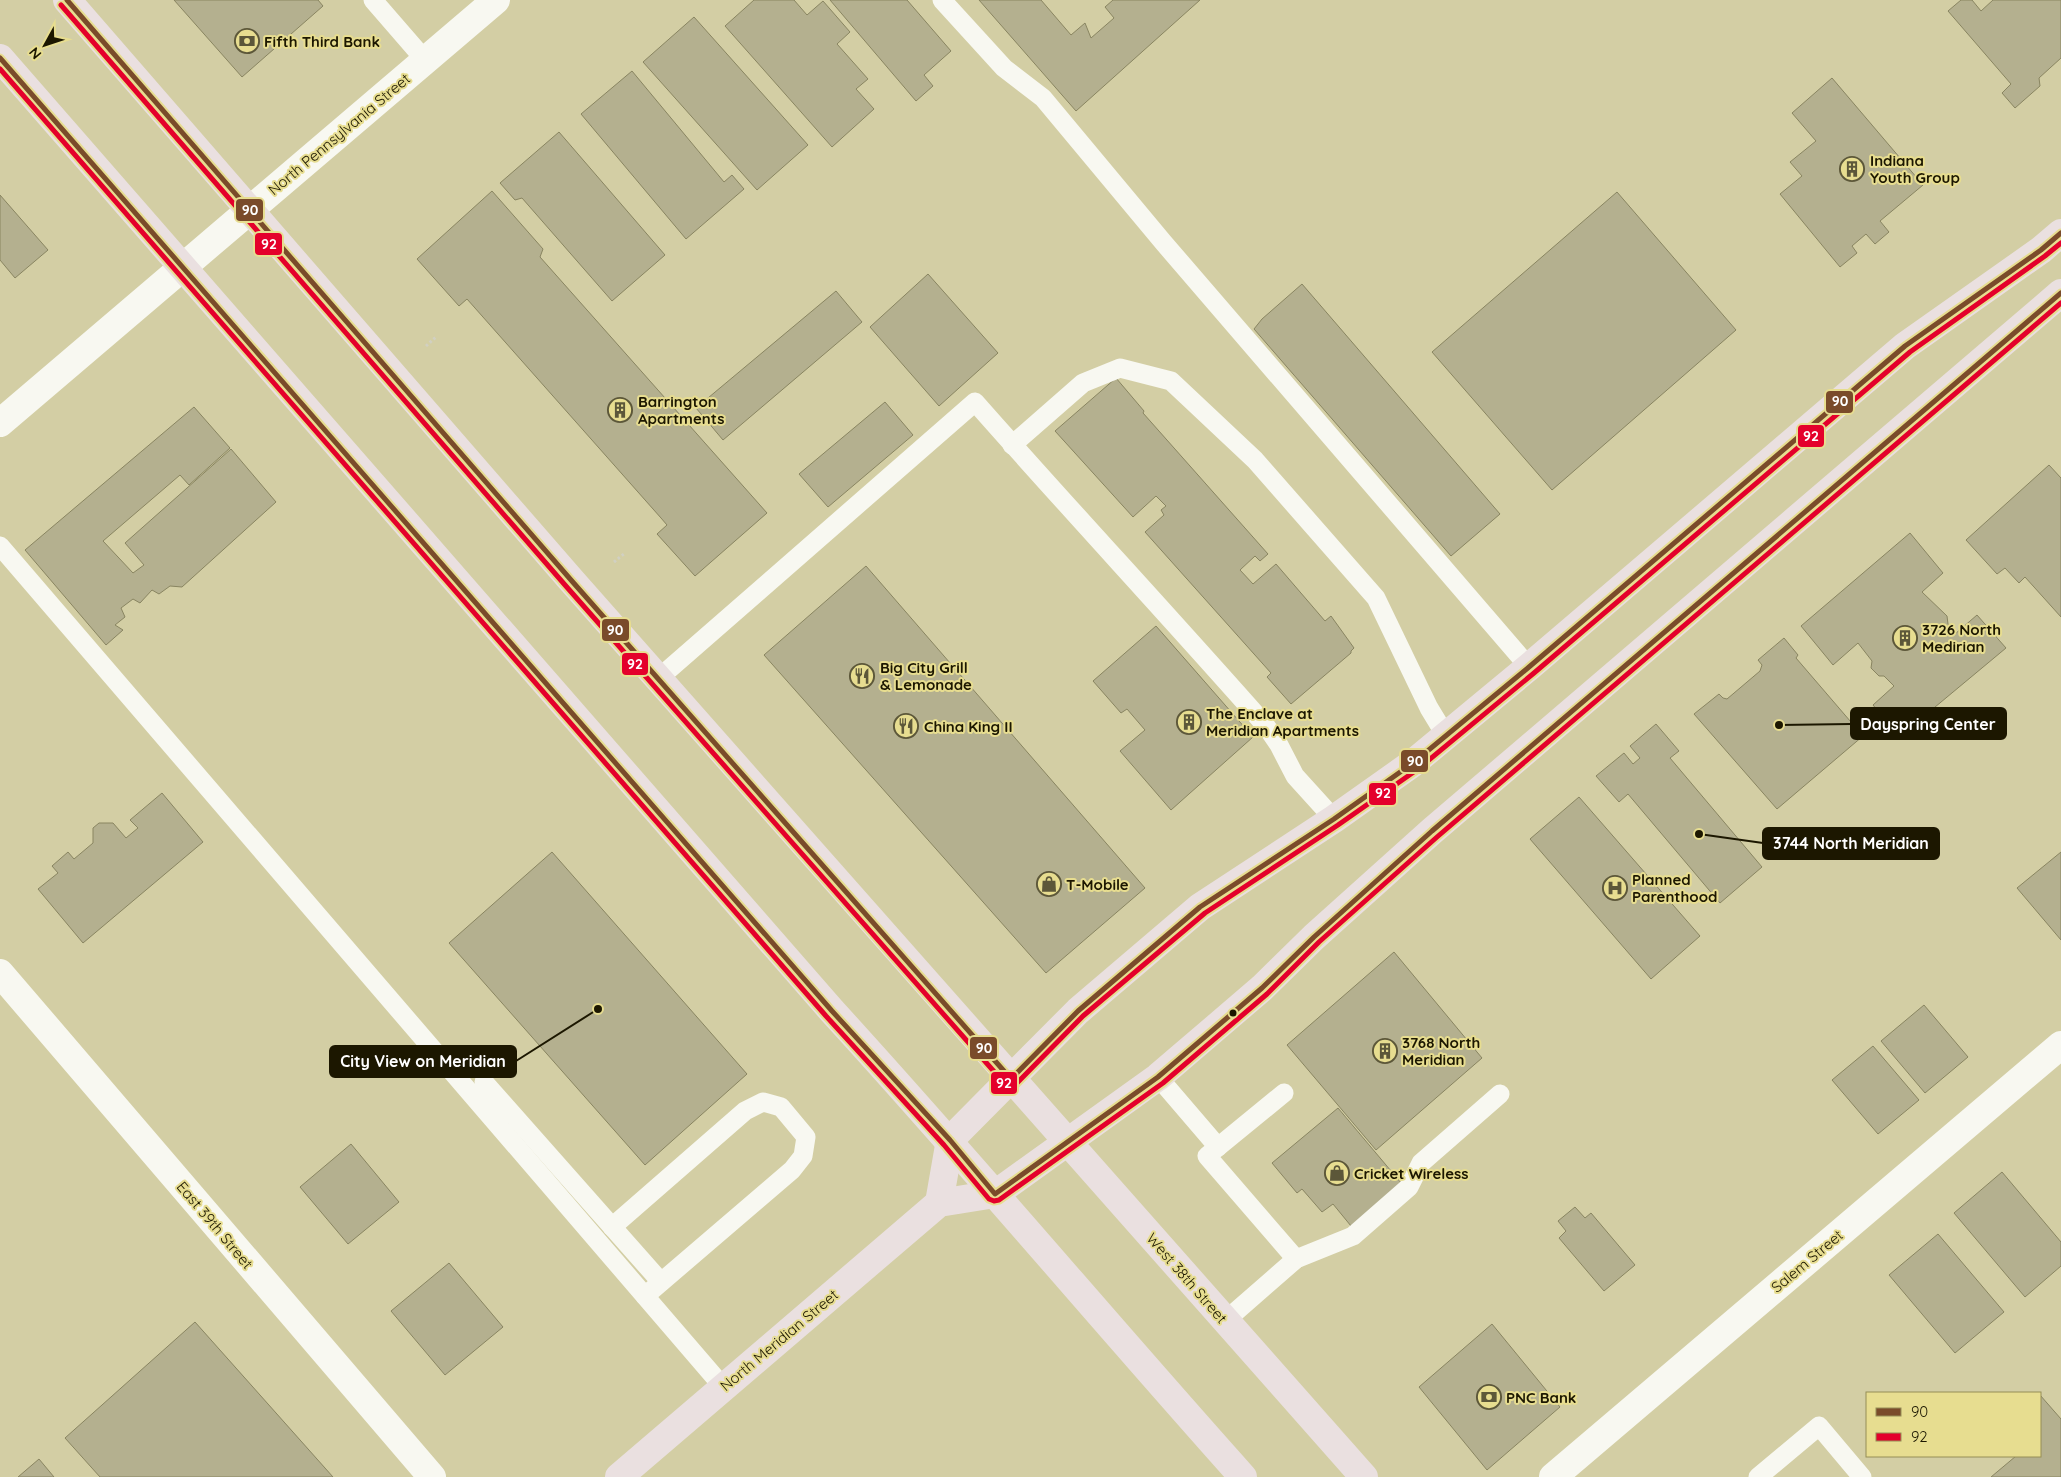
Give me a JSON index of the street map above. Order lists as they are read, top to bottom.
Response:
{
  "streets": {
    "main road": ["West 38th Street", "North Meridian Street"],
    "street": ["North Pennsylvania Street", "East 39th Street", "Salem Street"]
  },
  "crossings": [
    ["North Pennsylvania Street", "West 38th Street"]
  ],
  "places": {
    "bank": ["Fifth Third Bank", "PNC Bank"],
    "building": [
      "Indiana Youth Group",
      "Barrington Apartments",
      "3726 North Medirian",
      "The Enclave at Meridian Apartments",
      "3768 North Meridian"
    ],
    "restaurant": ["Big City Grill & Lemonade", "China King II"],
    "other": ["Dayspring Center", "3744 North Meridian", "City View on Meridian"],
    "shop": ["T-Mobile", "Cricket Wireless"],
    "hospital": ["Planned Parenthood"]
  },
  "lines": ["transit line 90", "transit line 92"],
  "legend": ["90", "92"],
  "north": "bottom left"
}
